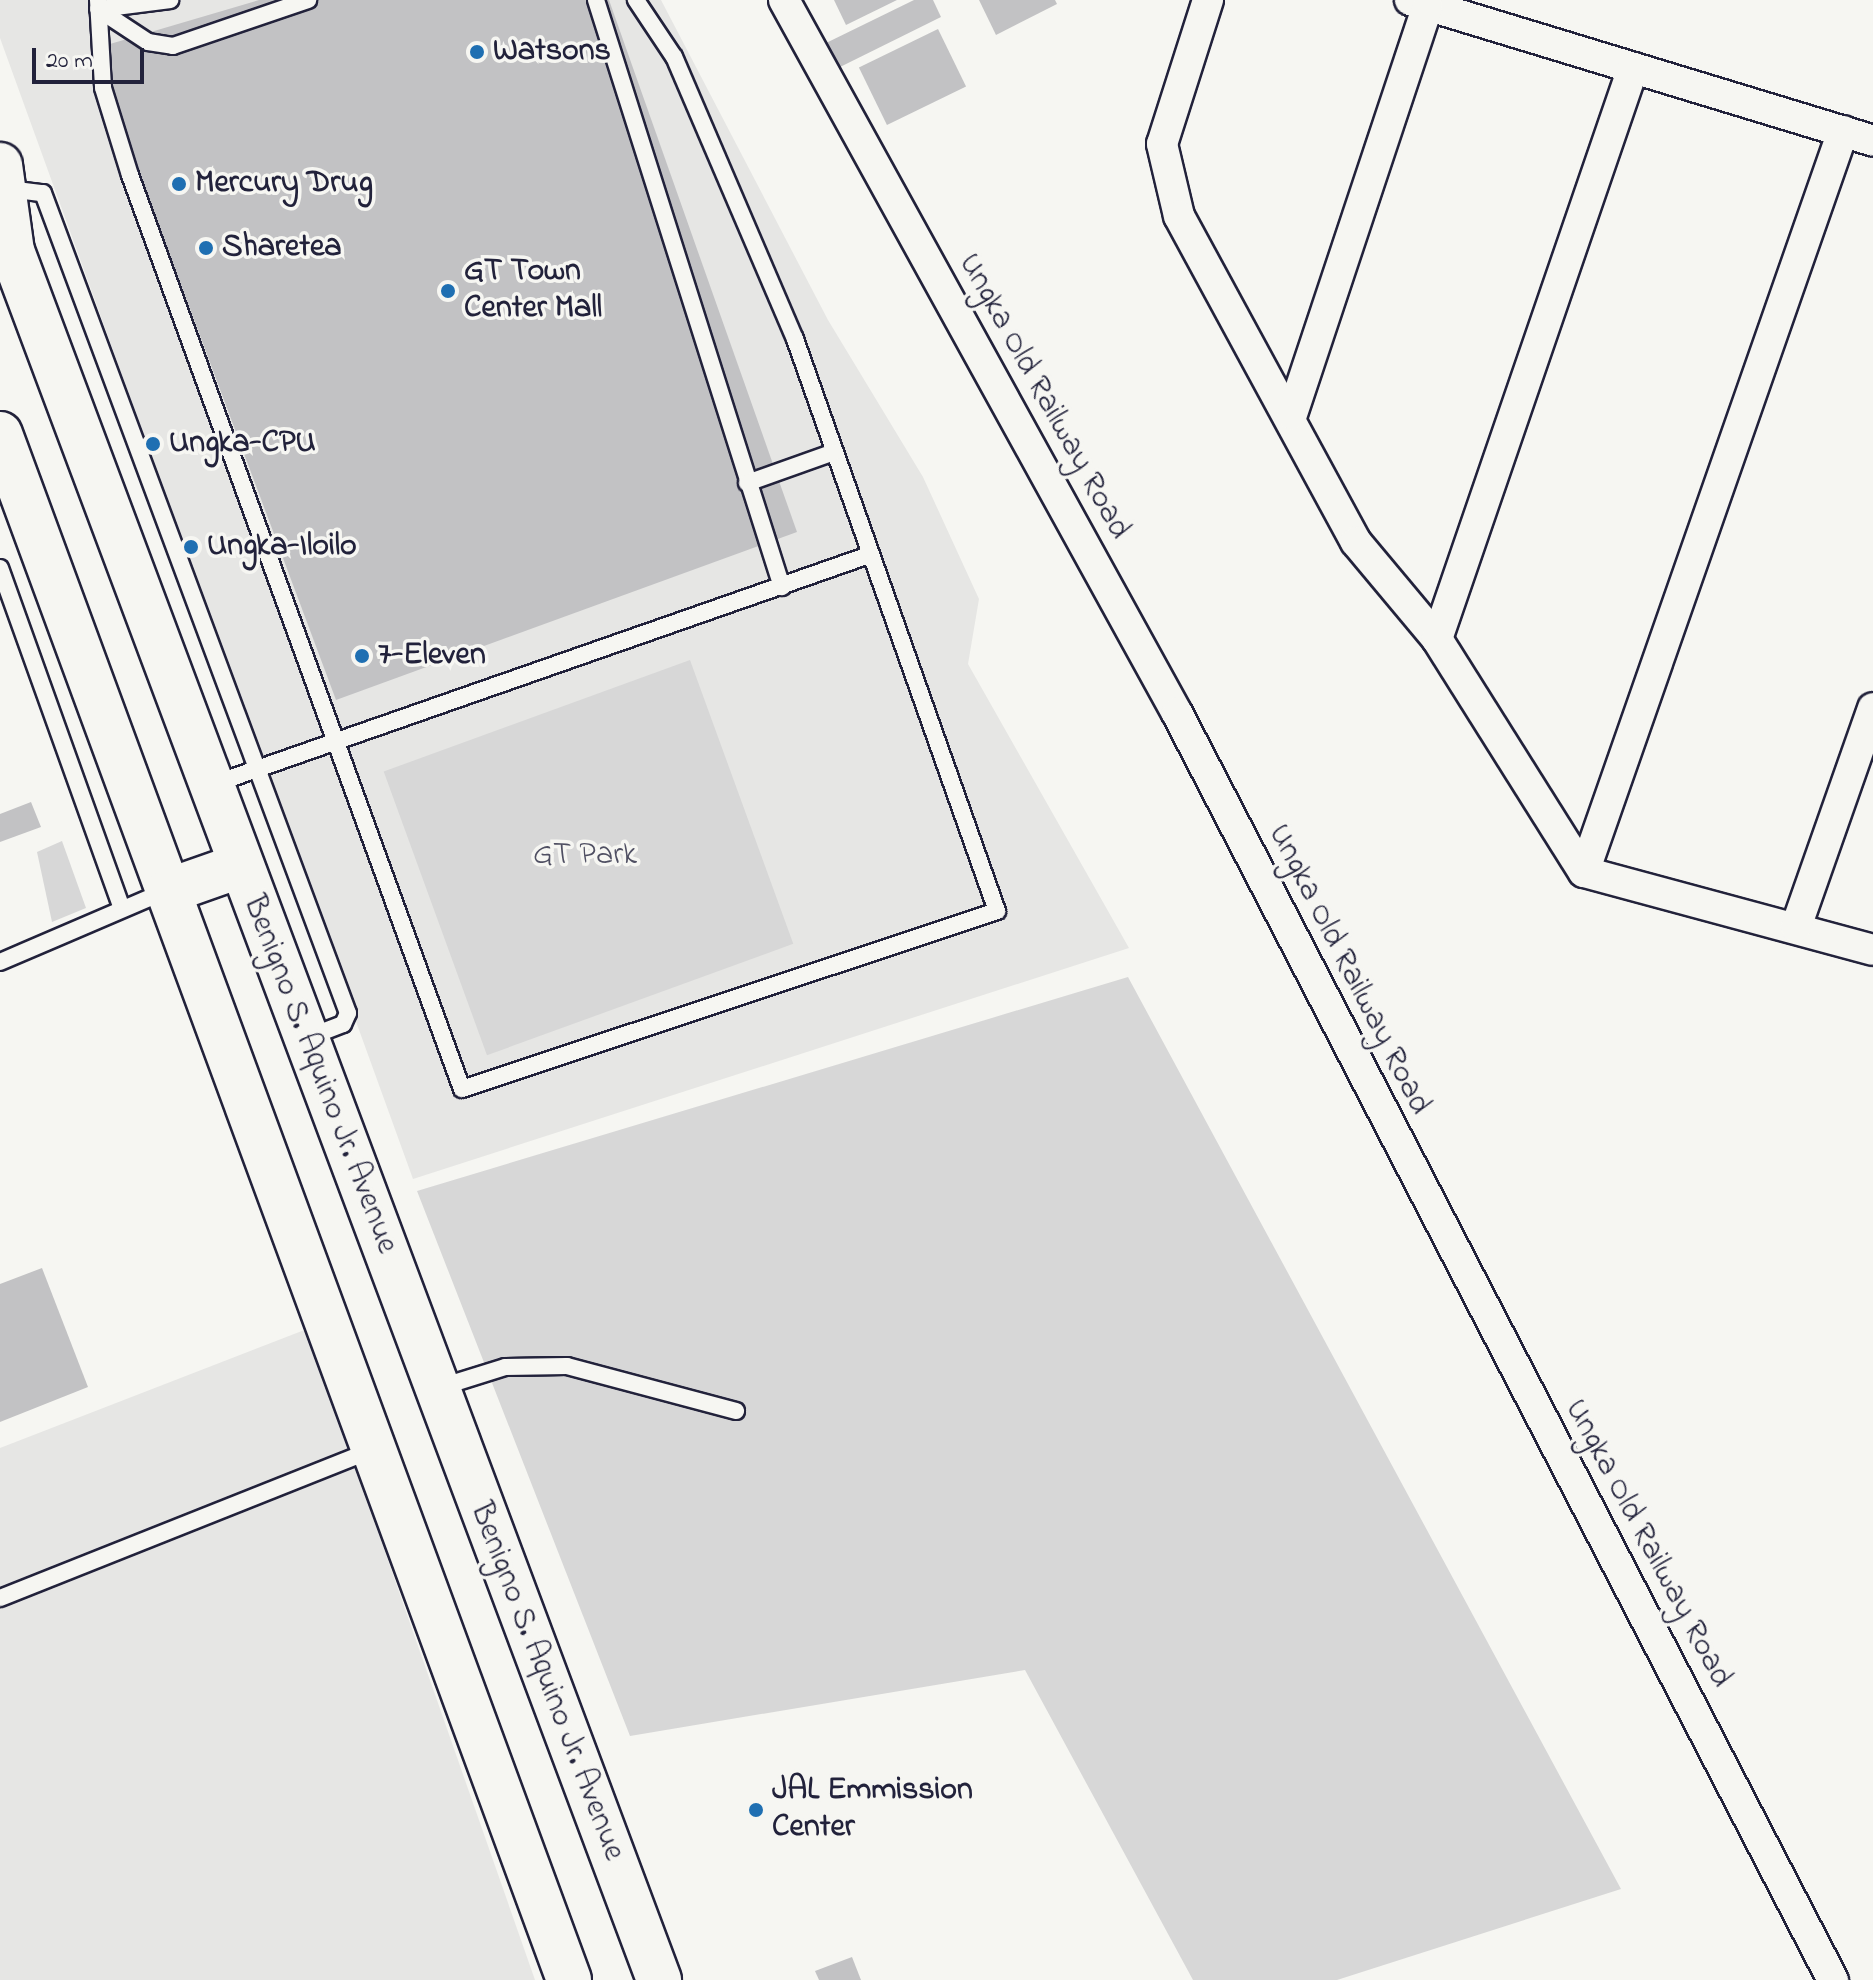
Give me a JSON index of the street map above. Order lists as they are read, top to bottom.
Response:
{
  "streets": {
    "main road": ["Benigno S. Aquino Jr. Avenue"],
    "street": ["Ungka Old Railway Road"]
  },
  "parks": ["GT Park"],
  "places": [
    "Watsons",
    "Mercury Drug",
    "Sharetea",
    "GT Town Center Mall",
    "Ungka-CPU",
    "Ungka-Iloilo",
    "7-Eleven",
    "JAL Emmission Center"
  ],
  "scale_bar": "20 m"
}
